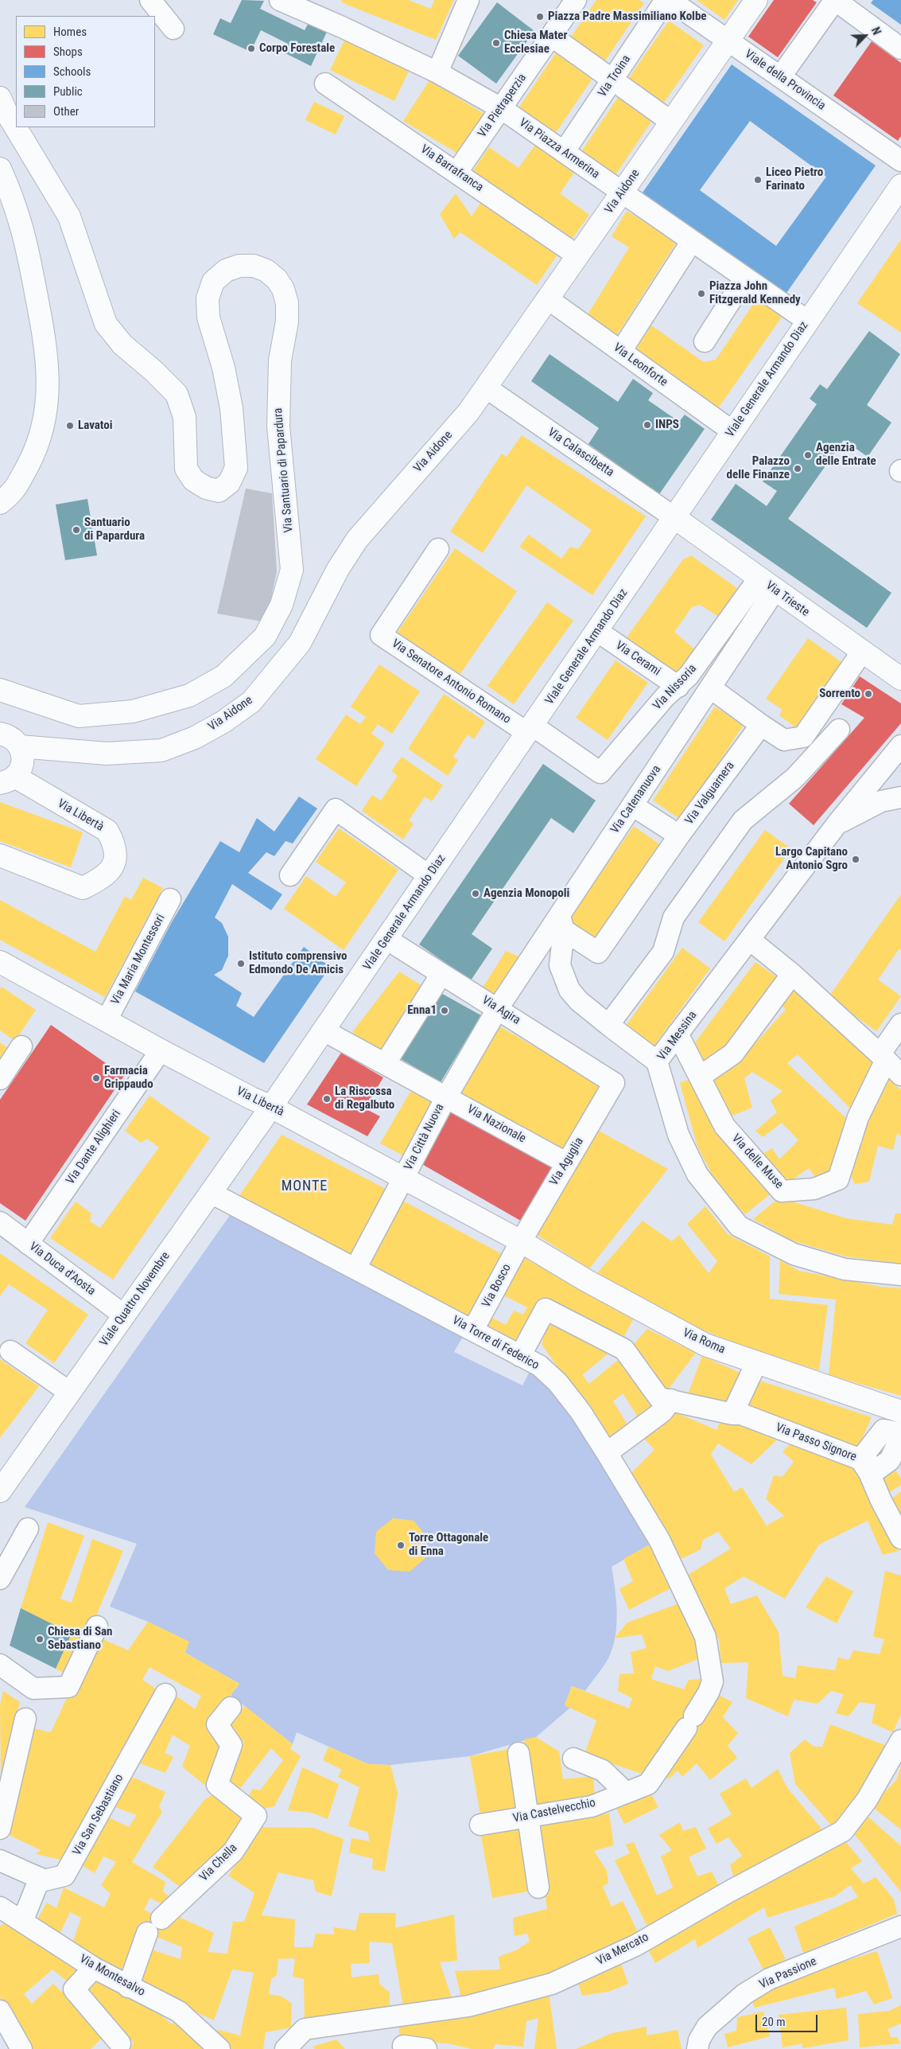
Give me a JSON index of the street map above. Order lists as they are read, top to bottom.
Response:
{
  "streets": {
    "street": [
      "Via Troina",
      "Viale della Provincia",
      "Via Pietraperzia",
      "Via Piazza Armerina",
      "Via Barrafranca",
      "Via Aidone",
      "Via Leonforte",
      "Viale Generale Armando Diaz",
      "Via Calascibetta",
      "Via Santuario di Papardura",
      "Via Trieste",
      "Via Cerami",
      "Via Senatore Antonio Romano",
      "Via Nissoria",
      "Via Valguarnera",
      "Via Catenanuova",
      "Via Libertà",
      "Via Maria Montessori",
      "Via Agira",
      "Via Messina",
      "Via Nazionale",
      "Via Città Nuova",
      "Via Dante Alighieri",
      "Via Aguglia",
      "Via delle Muse",
      "Via Duca d'Aosta",
      "Via Bosco",
      "Viale Quattro Novembre",
      "Via Roma",
      "Via Torre di Federico",
      "Via Passo Signore",
      "Via Castelvecchio",
      "Via San Sebastiano",
      "Via Chella",
      "Via Mercato",
      "Via Passione",
      "Via Montesalvo"
    ]
  },
  "crossings": [
    ["Via Troina", "Via Piazza Armerina"],
    ["Viale della Provincia", "Via Aidone"],
    ["Via Pietraperzia", "Via Piazza Armerina"],
    ["Via Pietraperzia", "Via Barrafranca"],
    ["Via Piazza Armerina", "Via Aidone"],
    ["Via Piazza Armerina", "Viale Generale Armando Diaz"],
    ["Via Barrafranca", "Via Aidone"],
    ["Via Aidone", "Via Leonforte"],
    ["Via Aidone", "Via Calascibetta"],
    ["Via Leonforte", "Viale Generale Armando Diaz"],
    ["Viale Generale Armando Diaz", "Via Calascibetta"],
    ["Viale Generale Armando Diaz", "Via Trieste"],
    ["Viale Generale Armando Diaz", "Via Cerami"],
    ["Viale Generale Armando Diaz", "Via Senatore Antonio Romano"],
    ["Viale Generale Armando Diaz", "Via Libertà"],
    ["Viale Generale Armando Diaz", "Via Agira"],
    ["Viale Generale Armando Diaz", "Via Nazionale"],
    ["Viale Generale Armando Diaz", "Viale Quattro Novembre"],
    ["Via Calascibetta", "Via Trieste"],
    ["Via Trieste", "Via Nissoria"],
    ["Via Trieste", "Via Catenanuova"],
    ["Via Cerami", "Via Nissoria"],
    ["Via Senatore Antonio Romano", "Via Nissoria"],
    ["Via Nissoria", "Via Catenanuova"],
    ["Via Valguarnera", "Via Catenanuova"],
    ["Via Catenanuova", "Via Agira"],
    ["Via Catenanuova", "Via Città Nuova"],
    ["Via Libertà", "Via Maria Montessori"],
    ["Via Libertà", "Via Città Nuova"],
    ["Via Libertà", "Via Dante Alighieri"],
    ["Via Libertà", "Via Aguglia"],
    ["Via Libertà", "Via Bosco"],
    ["Via Libertà", "Viale Quattro Novembre"],
    ["Via Libertà", "Via Roma"],
    ["Via Agira", "Via Città Nuova"],
    ["Via Agira", "Via Aguglia"],
    ["Via Messina", "Via delle Muse"],
    ["Via Nazionale", "Via Città Nuova"],
    ["Via Nazionale", "Via Aguglia"],
    ["Via Città Nuova", "Via Torre di Federico"],
    ["Via Dante Alighieri", "Via Duca d'Aosta"],
    ["Via Aguglia", "Via Bosco"],
    ["Via Aguglia", "Via Roma"],
    ["Via Duca d'Aosta", "Viale Quattro Novembre"],
    ["Via Bosco", "Via Roma"],
    ["Via Bosco", "Via Torre di Federico"],
    ["Viale Quattro Novembre", "Via Torre di Federico"],
    ["Via Torre di Federico", "Via Passo Signore"],
    ["Via Torre di Federico", "Via Castelvecchio"]
  ],
  "districts": ["MONTE"],
  "places": [
    "Piazza Padre Massimiliano Kolbe",
    "Chiesa Mater Ecclesiae",
    "Corpo Forestale",
    "Liceo Pietro Farinato",
    "Piazza John Fitzgerald Kennedy",
    "INPS",
    "Lavatoi",
    "Agenzia delle Entrate",
    "Palazzo delle Finanze",
    "Santuario di Papardura",
    "Sorrento",
    "Largo Capitano Antonio Sgro",
    "Agenzia Monopoli",
    "Istituto comprensivo Edmondo De Amicis",
    "Enna1",
    "Farmacia Grippaudo",
    "La Riscossa di Regalbuto",
    "Torre Ottagonale di Enna",
    "Chiesa di San Sebastiano"
  ],
  "legend": [
    "Homes",
    "Shops",
    "Schools",
    "Public",
    "Other"
  ],
  "scale_bar": "20 m",
  "north": "top right"
}
